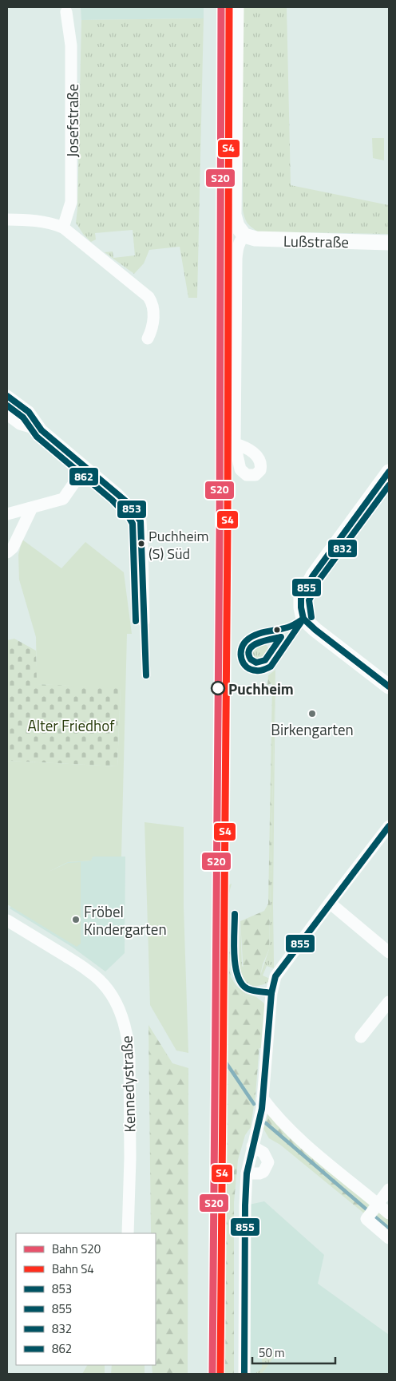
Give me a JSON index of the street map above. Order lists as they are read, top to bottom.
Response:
{
  "streets": {
    "street": ["Josefstraße", "Lußstraße", "Kennedystraße"]
  },
  "parks": ["Alter Friedhof"],
  "places": [
    "Puchheim (S) Süd",
    "Puchheim",
    "Birkengarten",
    "Fröbel Kindergarten"
  ],
  "lines": [
    "rail line S20",
    "rail line S4",
    "transit line 853",
    "transit line 862",
    "transit line 855",
    "transit line 832"
  ],
  "legend": [
    "Bahn S20",
    "Bahn S4",
    "853",
    "855",
    "832",
    "862"
  ],
  "scale_bar": "50 m"
}
